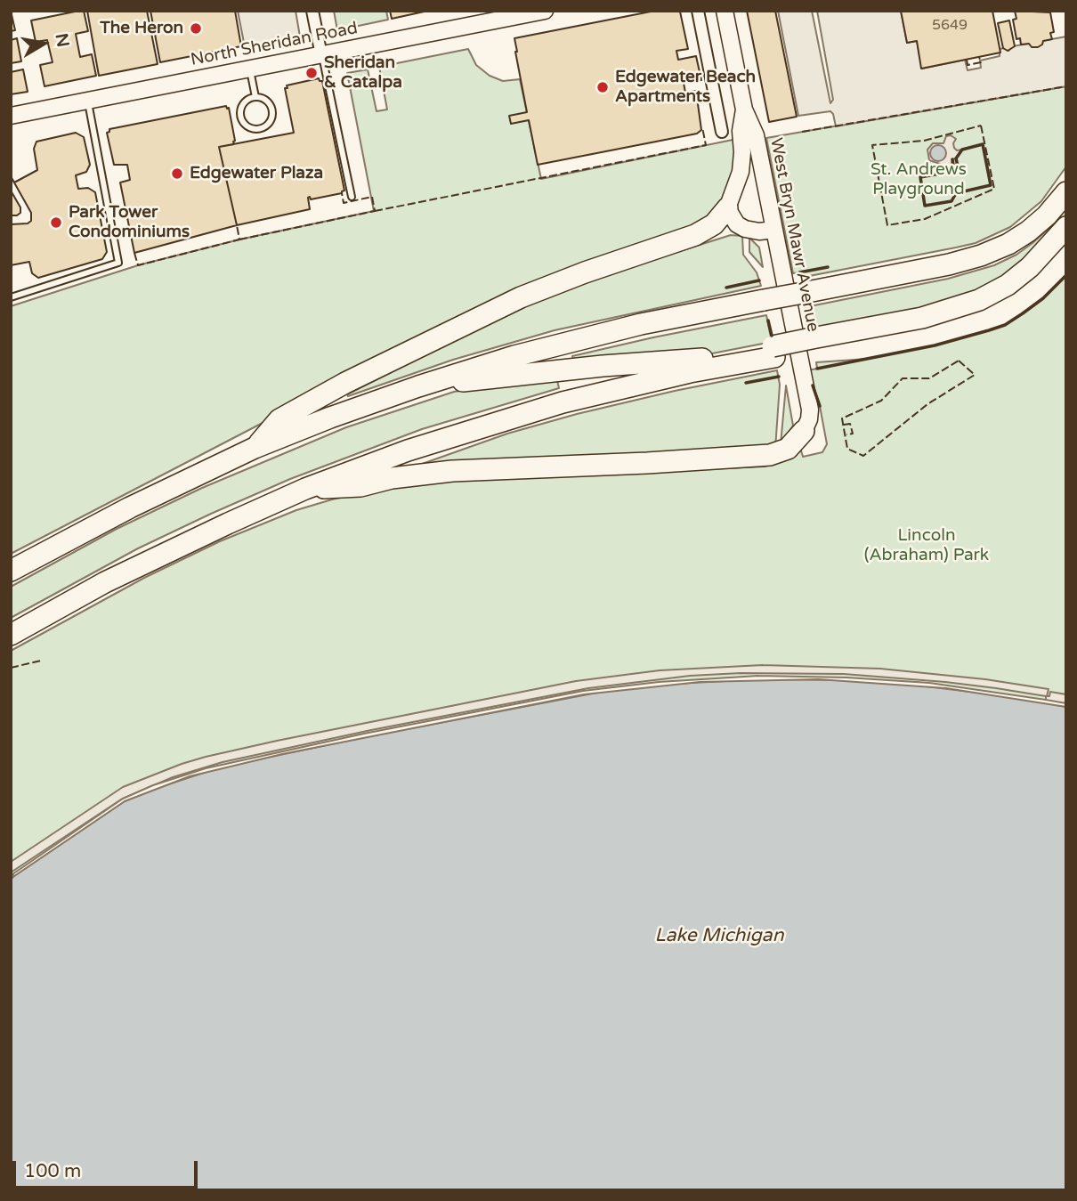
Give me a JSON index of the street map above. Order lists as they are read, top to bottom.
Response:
{
  "streets": {
    "main road": ["North Sheridan Road", "West Bryn Mawr Avenue"]
  },
  "water": ["Lake Michigan"],
  "parks": ["St. Andrews Playground", "Lincoln (Abraham) Park"],
  "places": [
    "The Heron",
    "Sheridan & Catalpa",
    "Edgewater Beach Apartments",
    "Edgewater Plaza",
    "Park Tower Condominiums"
  ],
  "house_numbers": ["5649"],
  "scale_bar": "100 m",
  "north": "right"
}
